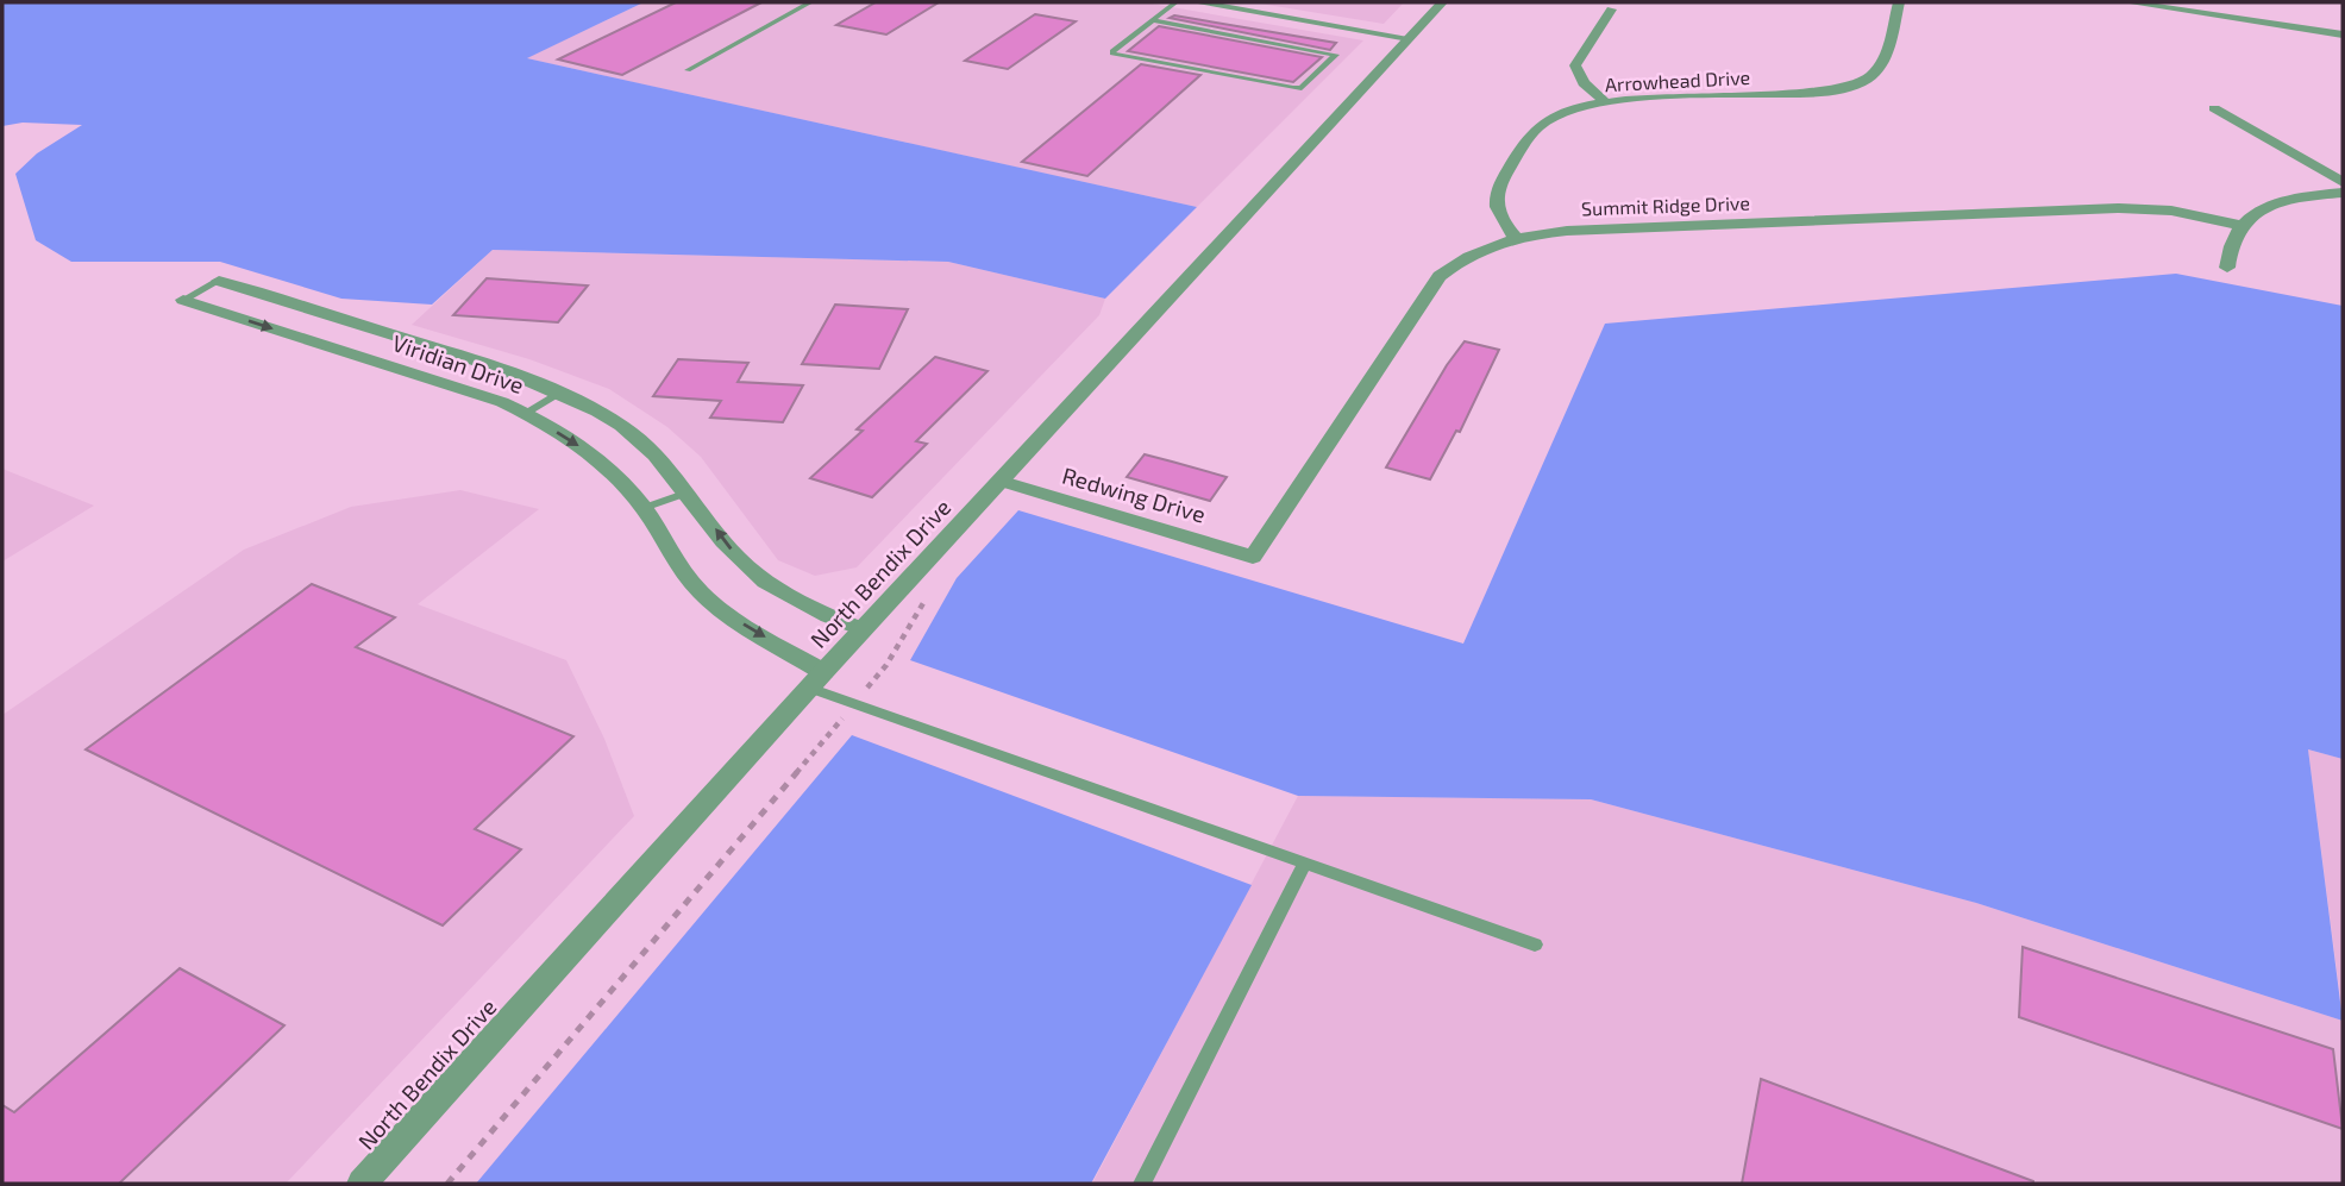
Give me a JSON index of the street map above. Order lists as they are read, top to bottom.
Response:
{
  "streets": {
    "street": [
      "Arrowhead Drive",
      "Summit Ridge Drive",
      "Viridian Drive",
      "Redwing Drive",
      "North Bendix Drive"
    ]
  },
  "crossings": [
    ["Arrowhead Drive", "Summit Ridge Drive"],
    ["Summit Ridge Drive", "Redwing Drive"],
    ["Viridian Drive", "North Bendix Drive"],
    ["Redwing Drive", "North Bendix Drive"]
  ]
}
